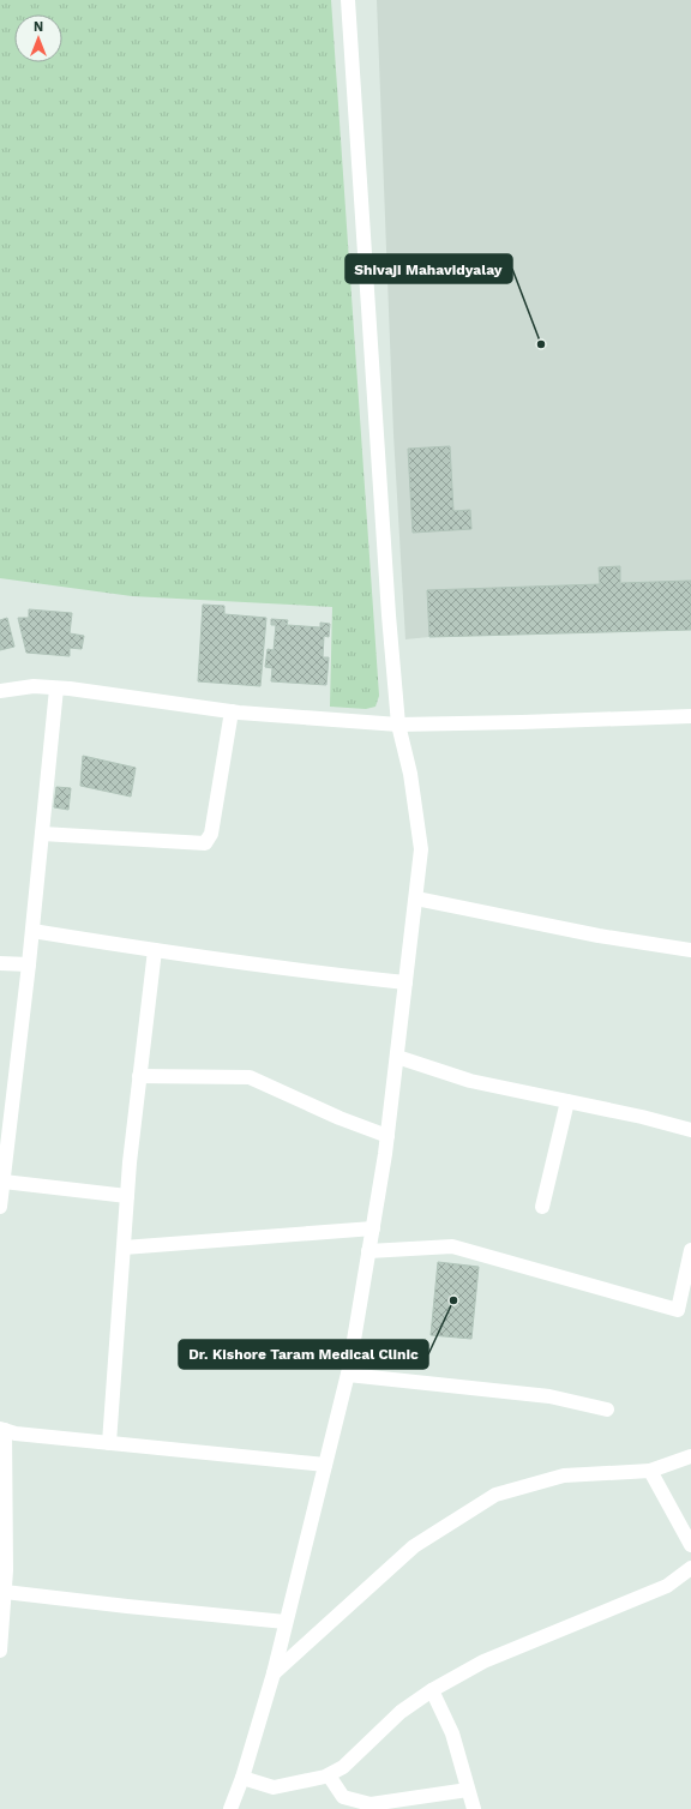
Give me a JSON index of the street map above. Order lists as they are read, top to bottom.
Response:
{
  "places": ["Shivaji Mahavidyalay", "Dr. Kishore Taram Medical Clinic"],
  "north": "top"
}
